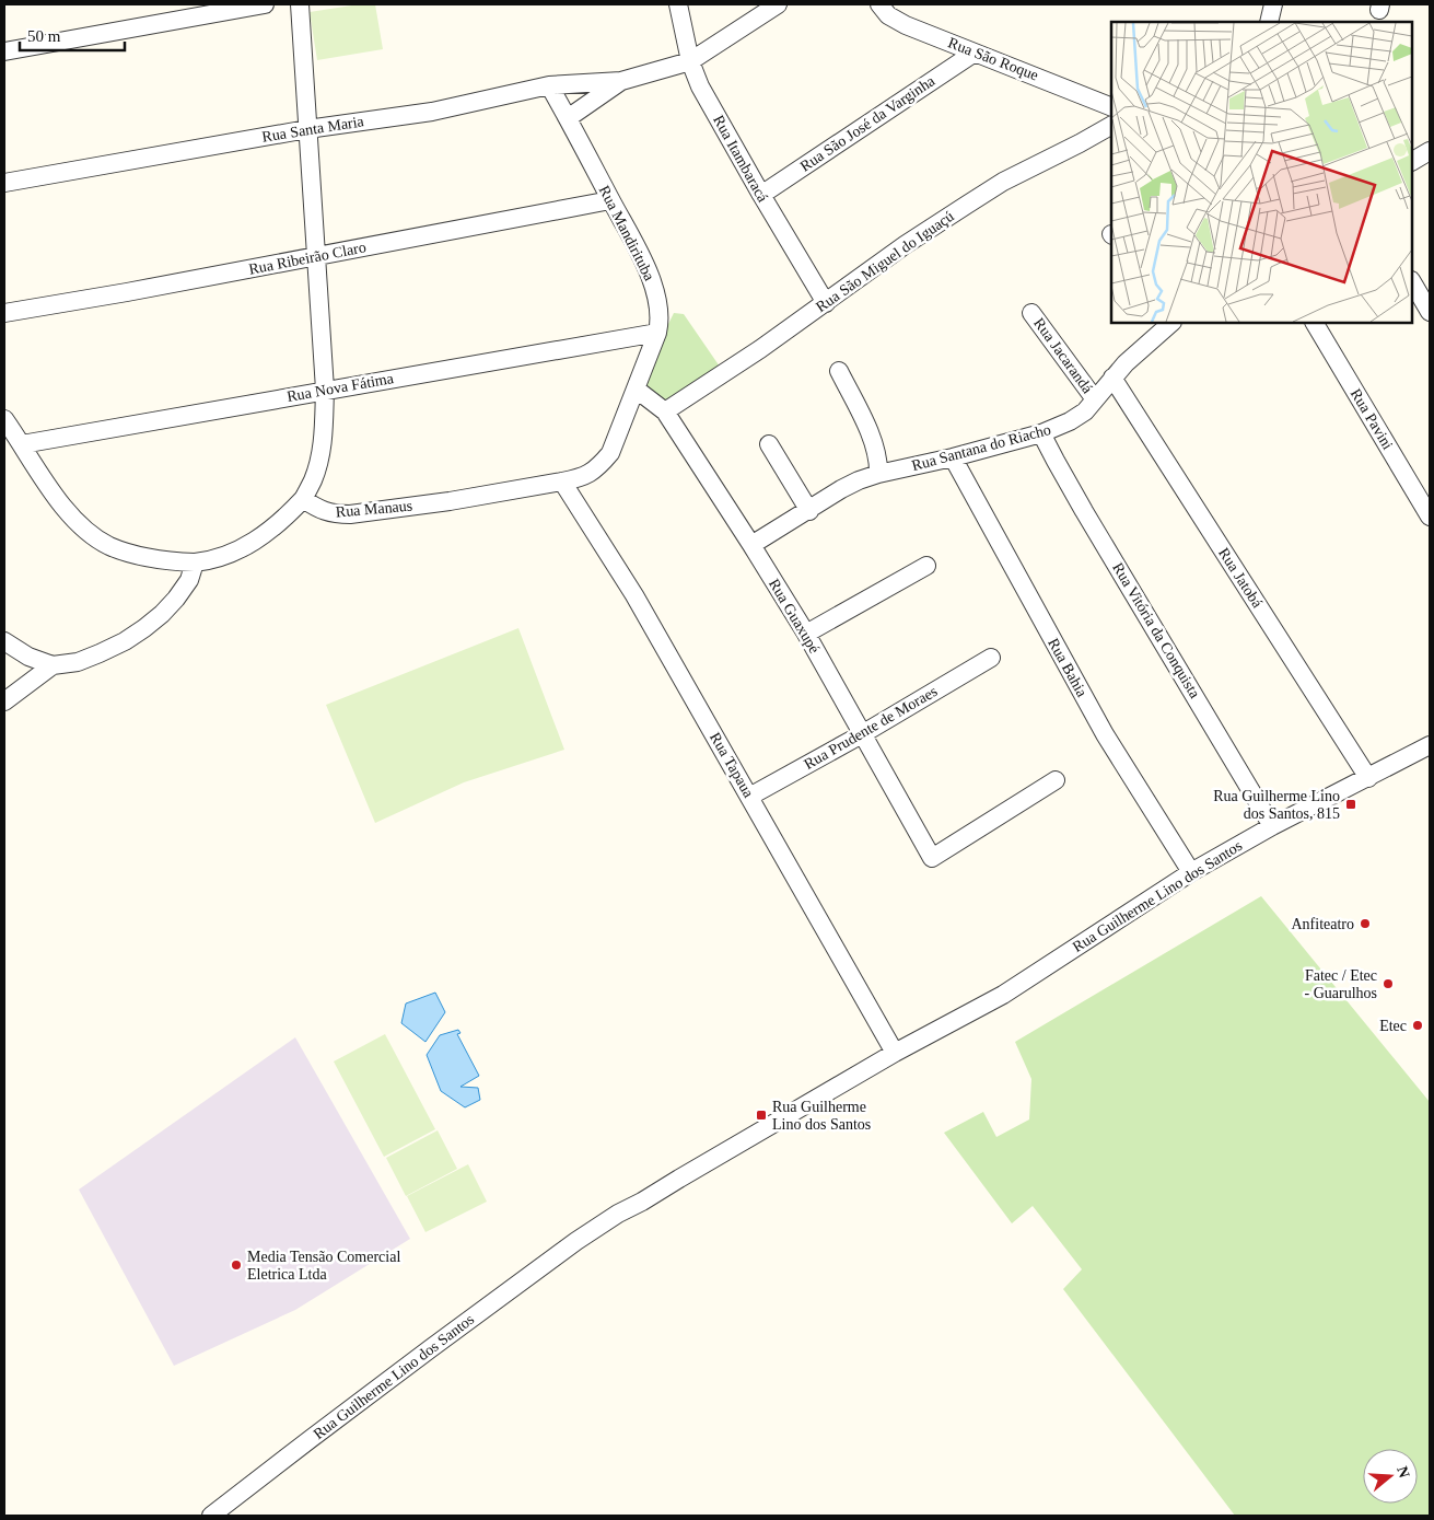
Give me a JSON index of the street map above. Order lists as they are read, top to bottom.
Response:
{
  "streets": {
    "street": [
      "Rua São Roque",
      "Rua São José da Varginha",
      "Rua Santa Maria",
      "Rua Itambaracá",
      "Rua Mandirituba",
      "Rua Ribeirão Claro",
      "Rua São Miguel do Iguaçú",
      "Rua Jacarandá",
      "Rua Nova Fátima",
      "Rua Pavini",
      "Rua Santana do Riacho",
      "Rua Manaus",
      "Rua Jatobá",
      "Rua Guaxupé",
      "Rua Vitória da Conquista",
      "Rua Bahia",
      "Rua Prudente de Moraes",
      "Rua Tapaua",
      "Rua Guilherme Lino dos Santos"
    ]
  },
  "crossings": [
    ["Rua São Roque", "Rua São José da Varginha"],
    ["Rua São José da Varginha", "Rua Itambaracá"],
    ["Rua Santa Maria", "Rua Mandirituba"],
    ["Rua Itambaracá", "Rua São Miguel do Iguaçú"],
    ["Rua Mandirituba", "Rua Ribeirão Claro"],
    ["Rua Mandirituba", "Rua Nova Fátima"],
    ["Rua Mandirituba", "Rua Manaus"],
    ["Rua Mandirituba", "Rua Guaxupé"],
    ["Rua São Miguel do Iguaçú", "Rua Guaxupé"],
    ["Rua Jacarandá", "Rua Santana do Riacho"],
    ["Rua Santana do Riacho", "Rua Jatobá"],
    ["Rua Santana do Riacho", "Rua Guaxupé"],
    ["Rua Santana do Riacho", "Rua Vitória da Conquista"],
    ["Rua Santana do Riacho", "Rua Bahia"],
    ["Rua Manaus", "Rua Guaxupé"],
    ["Rua Manaus", "Rua Tapaua"],
    ["Rua Jatobá", "Rua Guilherme Lino dos Santos"],
    ["Rua Guaxupé", "Rua Prudente de Moraes"],
    ["Rua Vitória da Conquista", "Rua Guilherme Lino dos Santos"],
    ["Rua Bahia", "Rua Guilherme Lino dos Santos"],
    ["Rua Prudente de Moraes", "Rua Tapaua"],
    ["Rua Tapaua", "Rua Guilherme Lino dos Santos"]
  ],
  "places": {
    "transit": ["Rua Guilherme Lino dos Santos, 815", "Rua Guilherme Lino dos Santos"],
    "other": [
      "Anfiteatro",
      "Fatec / Etec - Guarulhos",
      "Etec",
      "Media Tensão Comercial Eletrica Ltda"
    ]
  },
  "scale_bar": "50 m",
  "north": "right"
}
